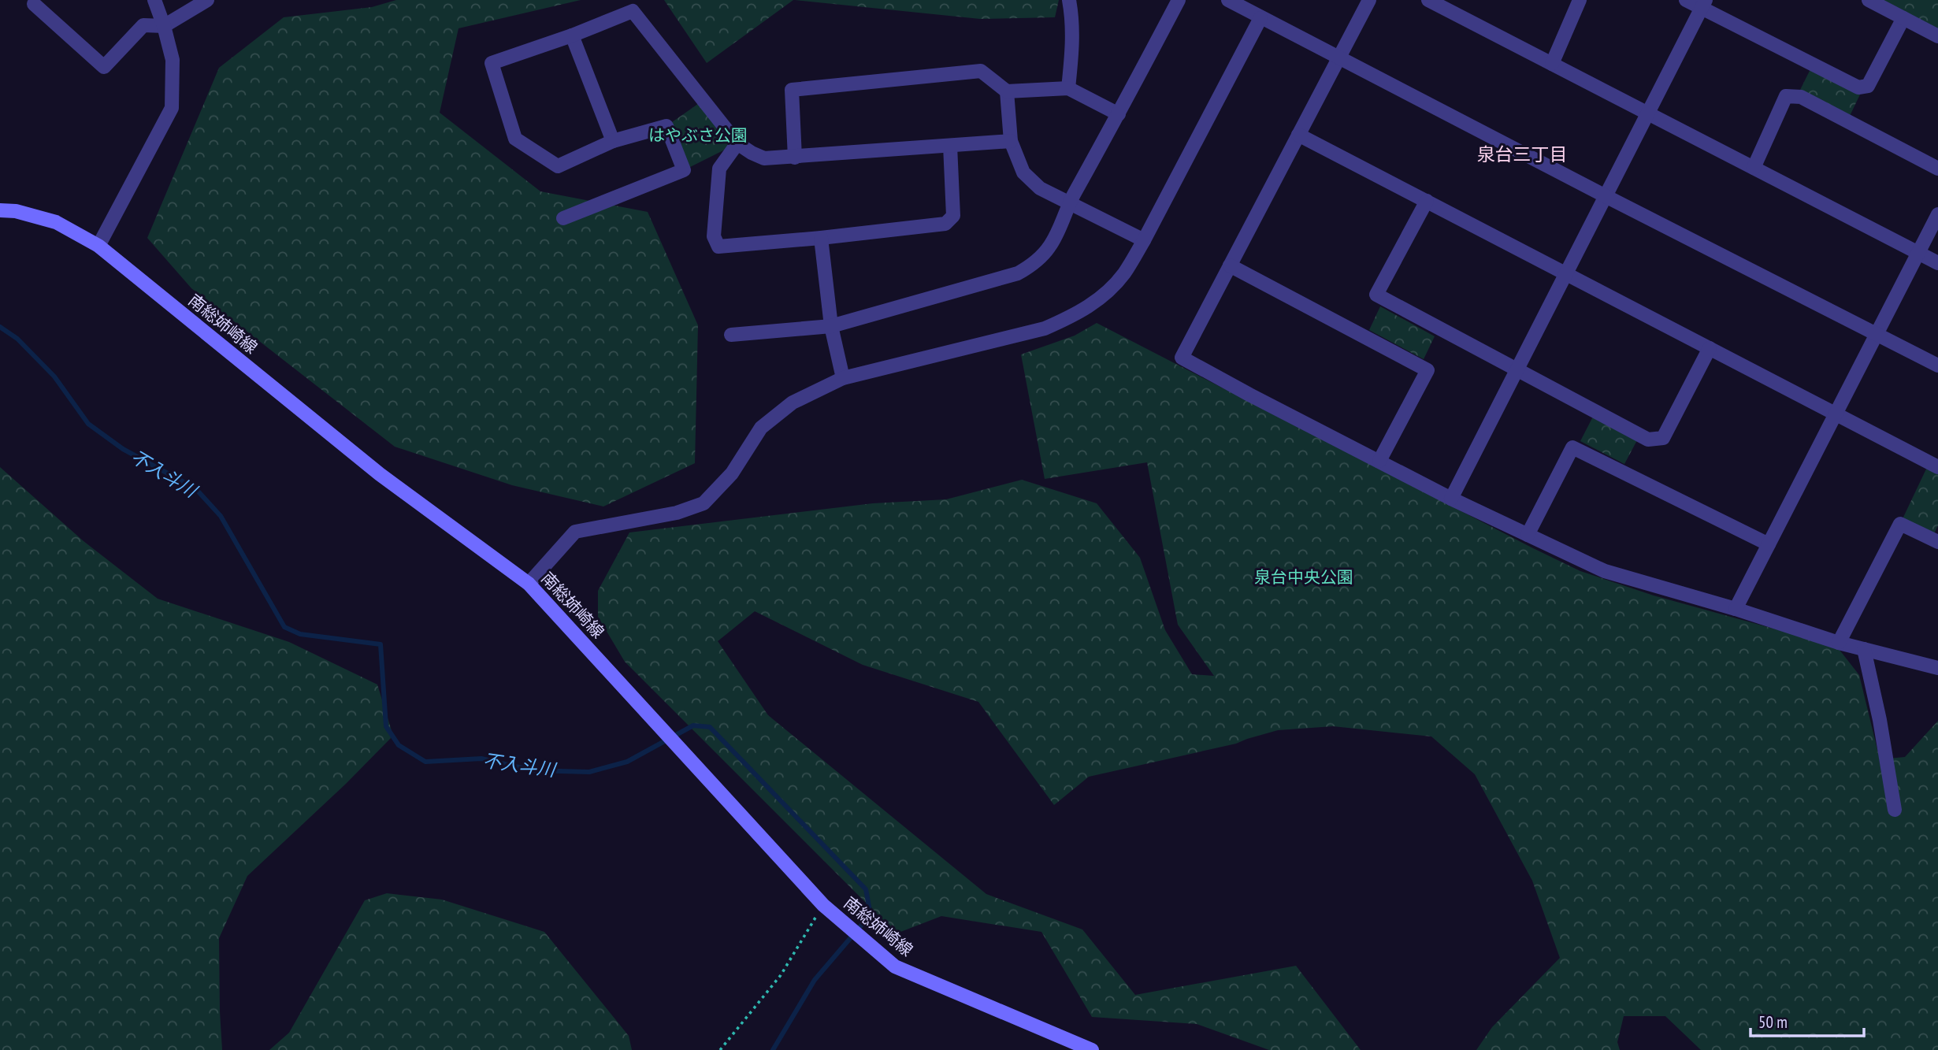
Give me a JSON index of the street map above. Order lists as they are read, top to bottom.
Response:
{
  "streets": {
    "main road": ["南総姉崎線"]
  },
  "districts": ["泉台三丁目"],
  "water": ["不入斗川"],
  "parks": ["はやぶさ公園", "泉台中央公園"],
  "scale_bar": "50 m"
}
